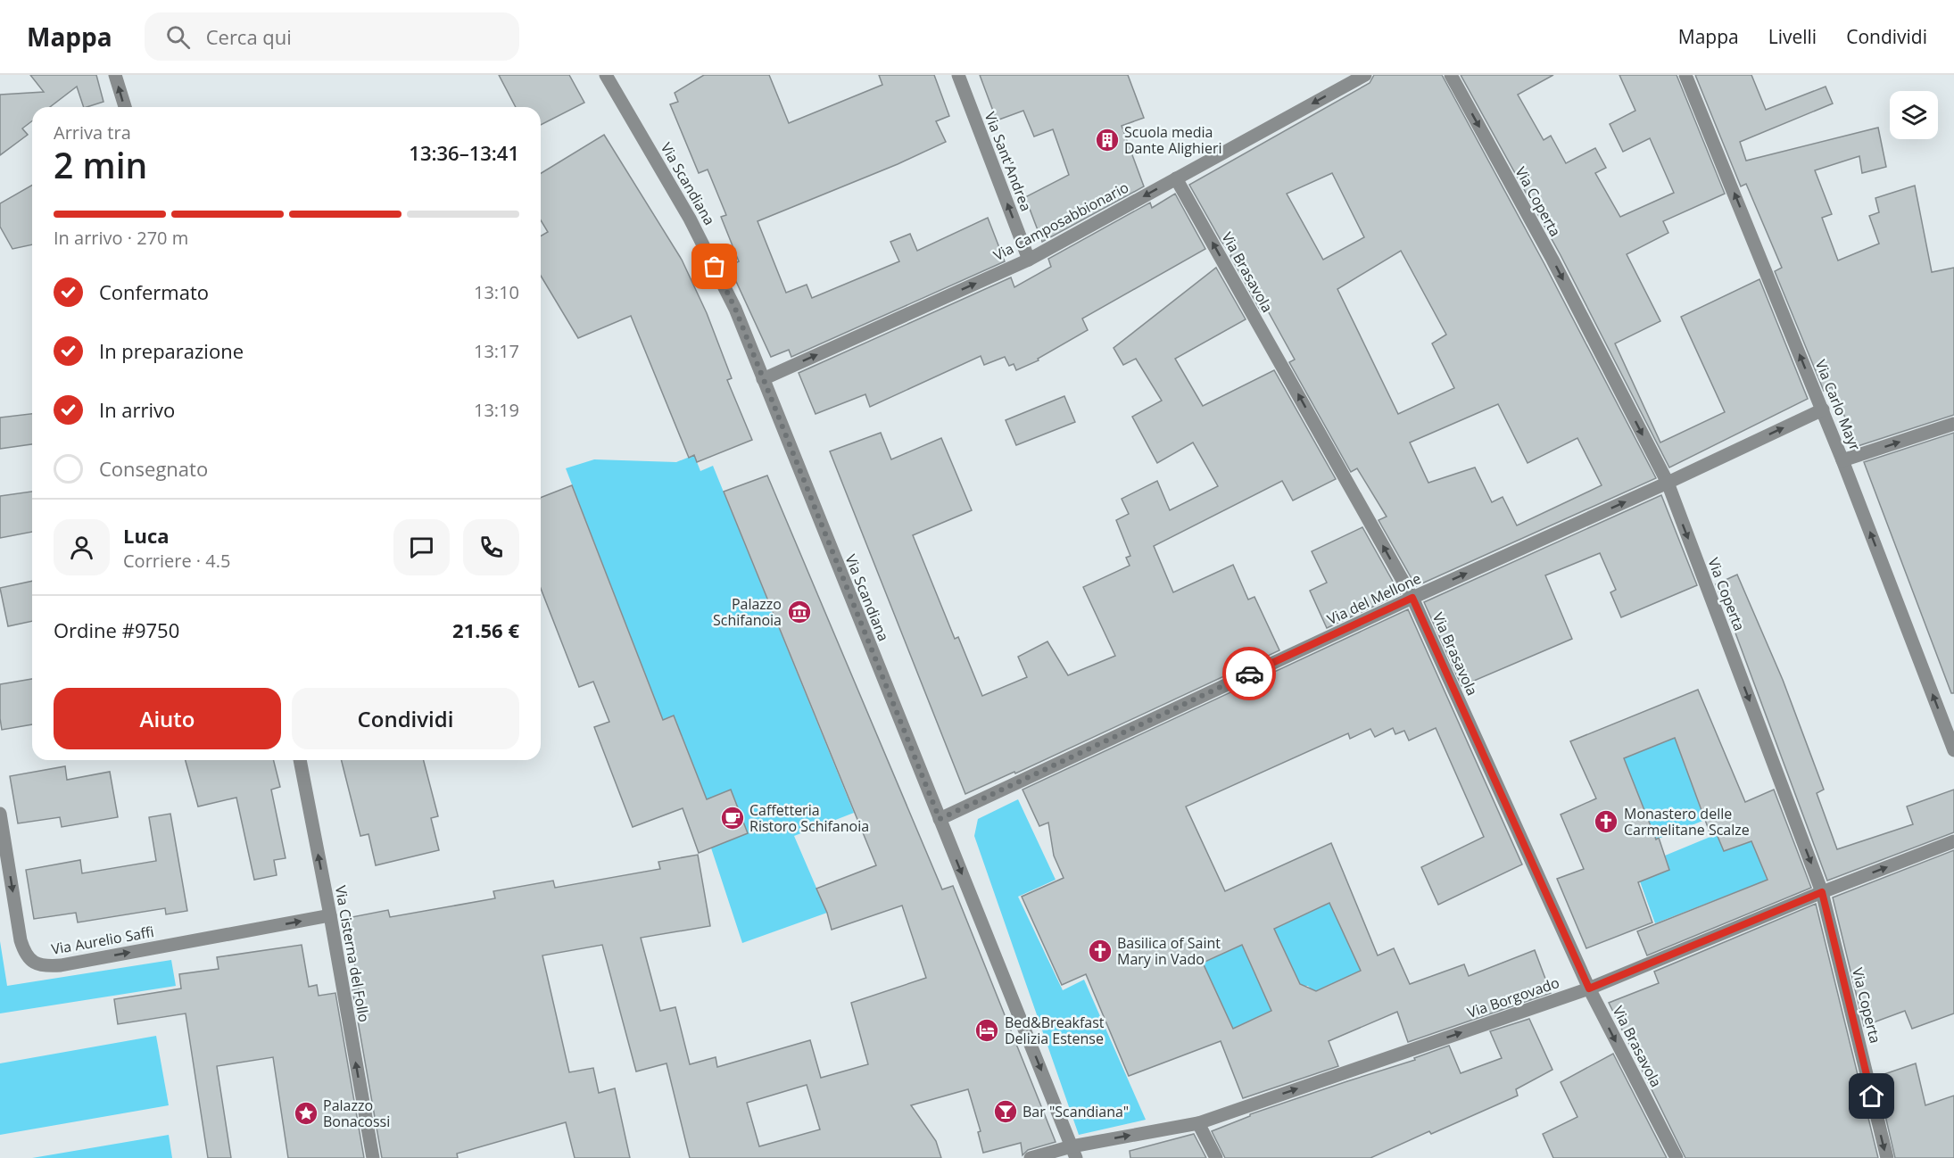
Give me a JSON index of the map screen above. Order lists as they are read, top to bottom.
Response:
{
  "streets": {
    "street": [
      "Via Sant'Andrea",
      "Via Scandiana",
      "Via Coperta",
      "Via Camposabbionario",
      "Via Brasavola",
      "Via Carlo Mayr",
      "Via del Mellone",
      "Via Aurelio Saffi",
      "Via Cisterna del Follo",
      "Via Borgovado"
    ]
  },
  "crossings": [
    ["Via Sant'Andrea", "Via Camposabbionario"],
    ["Via Scandiana", "Via Camposabbionario"],
    ["Via Scandiana", "Via del Mellone"],
    ["Via Scandiana", "Via Borgovado"],
    ["Via Coperta", "Via del Mellone"],
    ["Via Coperta", "Via Borgovado"],
    ["Via Camposabbionario", "Via Brasavola"],
    ["Via Brasavola", "Via del Mellone"],
    ["Via Brasavola", "Via Borgovado"],
    ["Via Carlo Mayr", "Via del Mellone"],
    ["Via Aurelio Saffi", "Via Cisterna del Follo"]
  ],
  "one_way": [
    "Via Sant'Andrea",
    "Via Coperta",
    "Via Carlo Mayr",
    "Via del Mellone",
    "Via Cisterna del Follo",
    "Via Borgovado"
  ],
  "places": {
    "building": ["Scuola media Dante Alighieri"],
    "museum": ["Palazzo Schifanoia"],
    "cafe": ["Caffetteria Ristoro Schifanoia"],
    "church": ["Monastero delle Carmelitane Scalze", "Basilica of Saint Mary in Vado"],
    "hotel": ["Bed&Breakfast Delizia Estense"],
    "bar": ["Bar \"Scandiana\""],
    "place": ["Palazzo Bonacossi"]
  },
  "page": {
    "header": "Mappa",
    "search": "Cerca qui",
    "nav": ["Mappa", "Livelli", "Condividi"],
    "heading": ["2 min", "Arriva tra", "13:36–13:41"],
    "panel": [
      "Luca",
      "Corriere · 4.5",
      "Ordine #9750",
      "21.56 €"
    ],
    "bar": "In arrivo · 270 m",
    "list": [
      ["Confermato", "13:10"],
      ["In preparazione", "13:17"],
      ["In arrivo", "13:19"],
      "Consegnato"
    ],
    "buttons": ["Aiuto", "Condividi"]
  }
}
